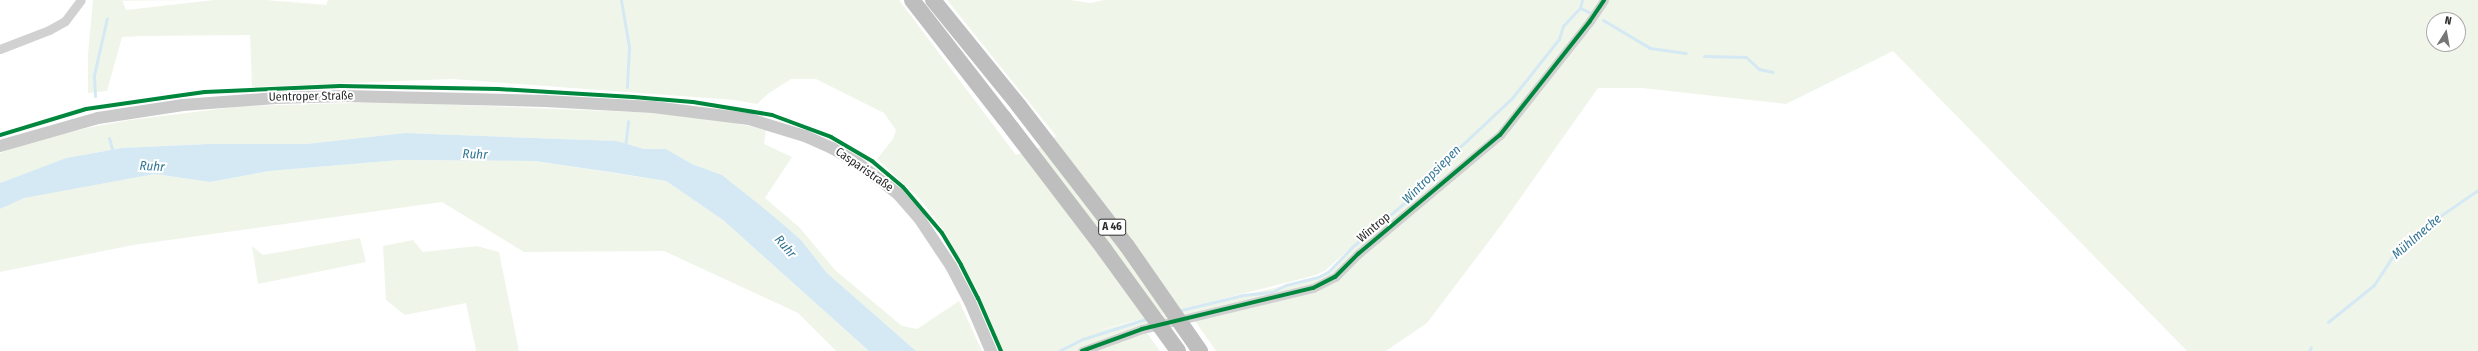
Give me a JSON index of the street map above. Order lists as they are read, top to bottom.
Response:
{
  "streets": {
    "highway": ["A 46"],
    "main road": ["Uentroper Straße", "Casparistraße"],
    "street": ["Wintrop"]
  },
  "crossings": [
    ["Uentroper Straße", "Casparistraße"]
  ],
  "water": ["Ruhr", "Wintropsiepen", "Mühlmecke"],
  "north": "top"
}
